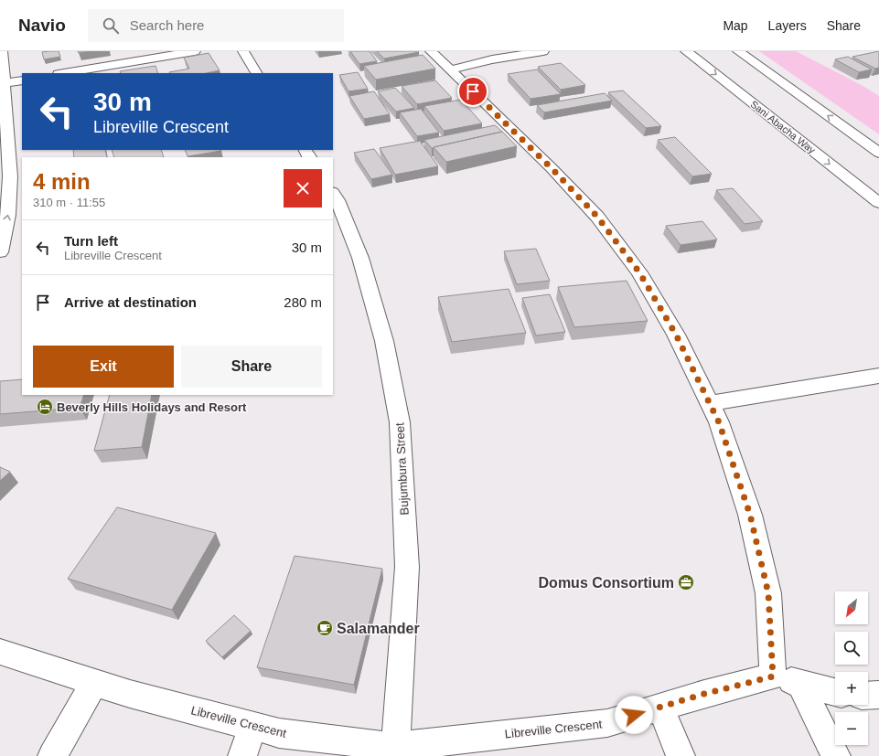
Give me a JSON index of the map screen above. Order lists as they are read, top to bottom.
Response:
{
  "streets": {
    "main road": ["Sani Abacha Way", "Bujumbura Street", "Libreville Crescent"]
  },
  "crossings": [
    ["Bujumbura Street", "Libreville Crescent"]
  ],
  "places": {
    "hotel": ["Beverly Hills Holidays and Resort"],
    "office": ["Domus Consortium"],
    "cafe": ["Salamander"]
  },
  "north": "bottom left",
  "page": {
    "header": "Navio",
    "search": "Search here",
    "nav": ["Map", "Layers", "Share"],
    "turn": ["30 m", "Libreville Crescent"],
    "heading": ["4 min", "310 m · 11:55"],
    "list": [
      {
        "name": "Turn left",
        "note": "Libreville Crescent",
        "value": "30 m"
      },
      {
        "name": "Arrive at destination",
        "value": "280 m"
      }
    ],
    "buttons": ["Exit", "Share"],
    "map_buttons": ["+", "−"]
  }
}
